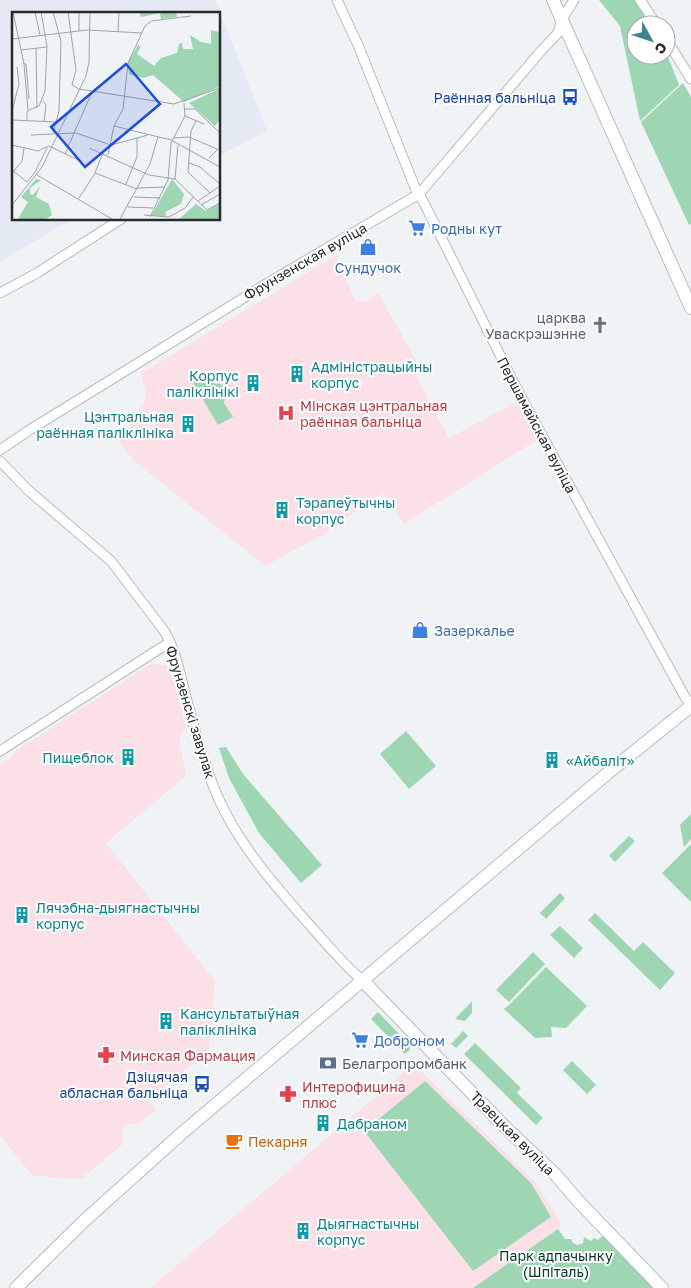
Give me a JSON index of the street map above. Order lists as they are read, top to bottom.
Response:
{
  "streets": {
    "main road": ["Траецкая вуліца"],
    "street": ["Фрунзенская вуліца", "Першамайская вуліца", "Фрунзенскі завулак"]
  },
  "crossings": [
    ["Фрунзенская вуліца", "Першамайская вуліца"],
    ["Фрунзенскі завулак", "Траецкая вуліца"]
  ],
  "parks": ["Парк адпачынку (Шпіталь)"],
  "places": {
    "bus stop": ["Раённая бальніца", "Дзіцячая абласная бальніца"],
    "supermarket": ["Родны кут", "Доброном"],
    "shop": ["Сундучок", "Зазеркалье"],
    "church": ["царква Уваскрэшэнне"],
    "building": [
      "Адміністрацыйны корпус",
      "Корпус паліклінікі",
      "Цэнтральная раённая паліклініка",
      "Тэрапеўтычны корпус",
      "Пищеблок",
      "«Айбаліт»",
      "Лячэбна-дыягнастычны корпус",
      "Кансультатыўная паліклініка",
      "Дабраном",
      "Дыягнастычны корпус"
    ],
    "hospital": ["Мінская цэнтральная раённая бальніца"],
    "pharmacy": ["Минская Фармация", "Интерофицина плюс"],
    "bank": ["Белагропромбанк"],
    "cafe": ["Пекарня"]
  },
  "north": "bottom right"
}
